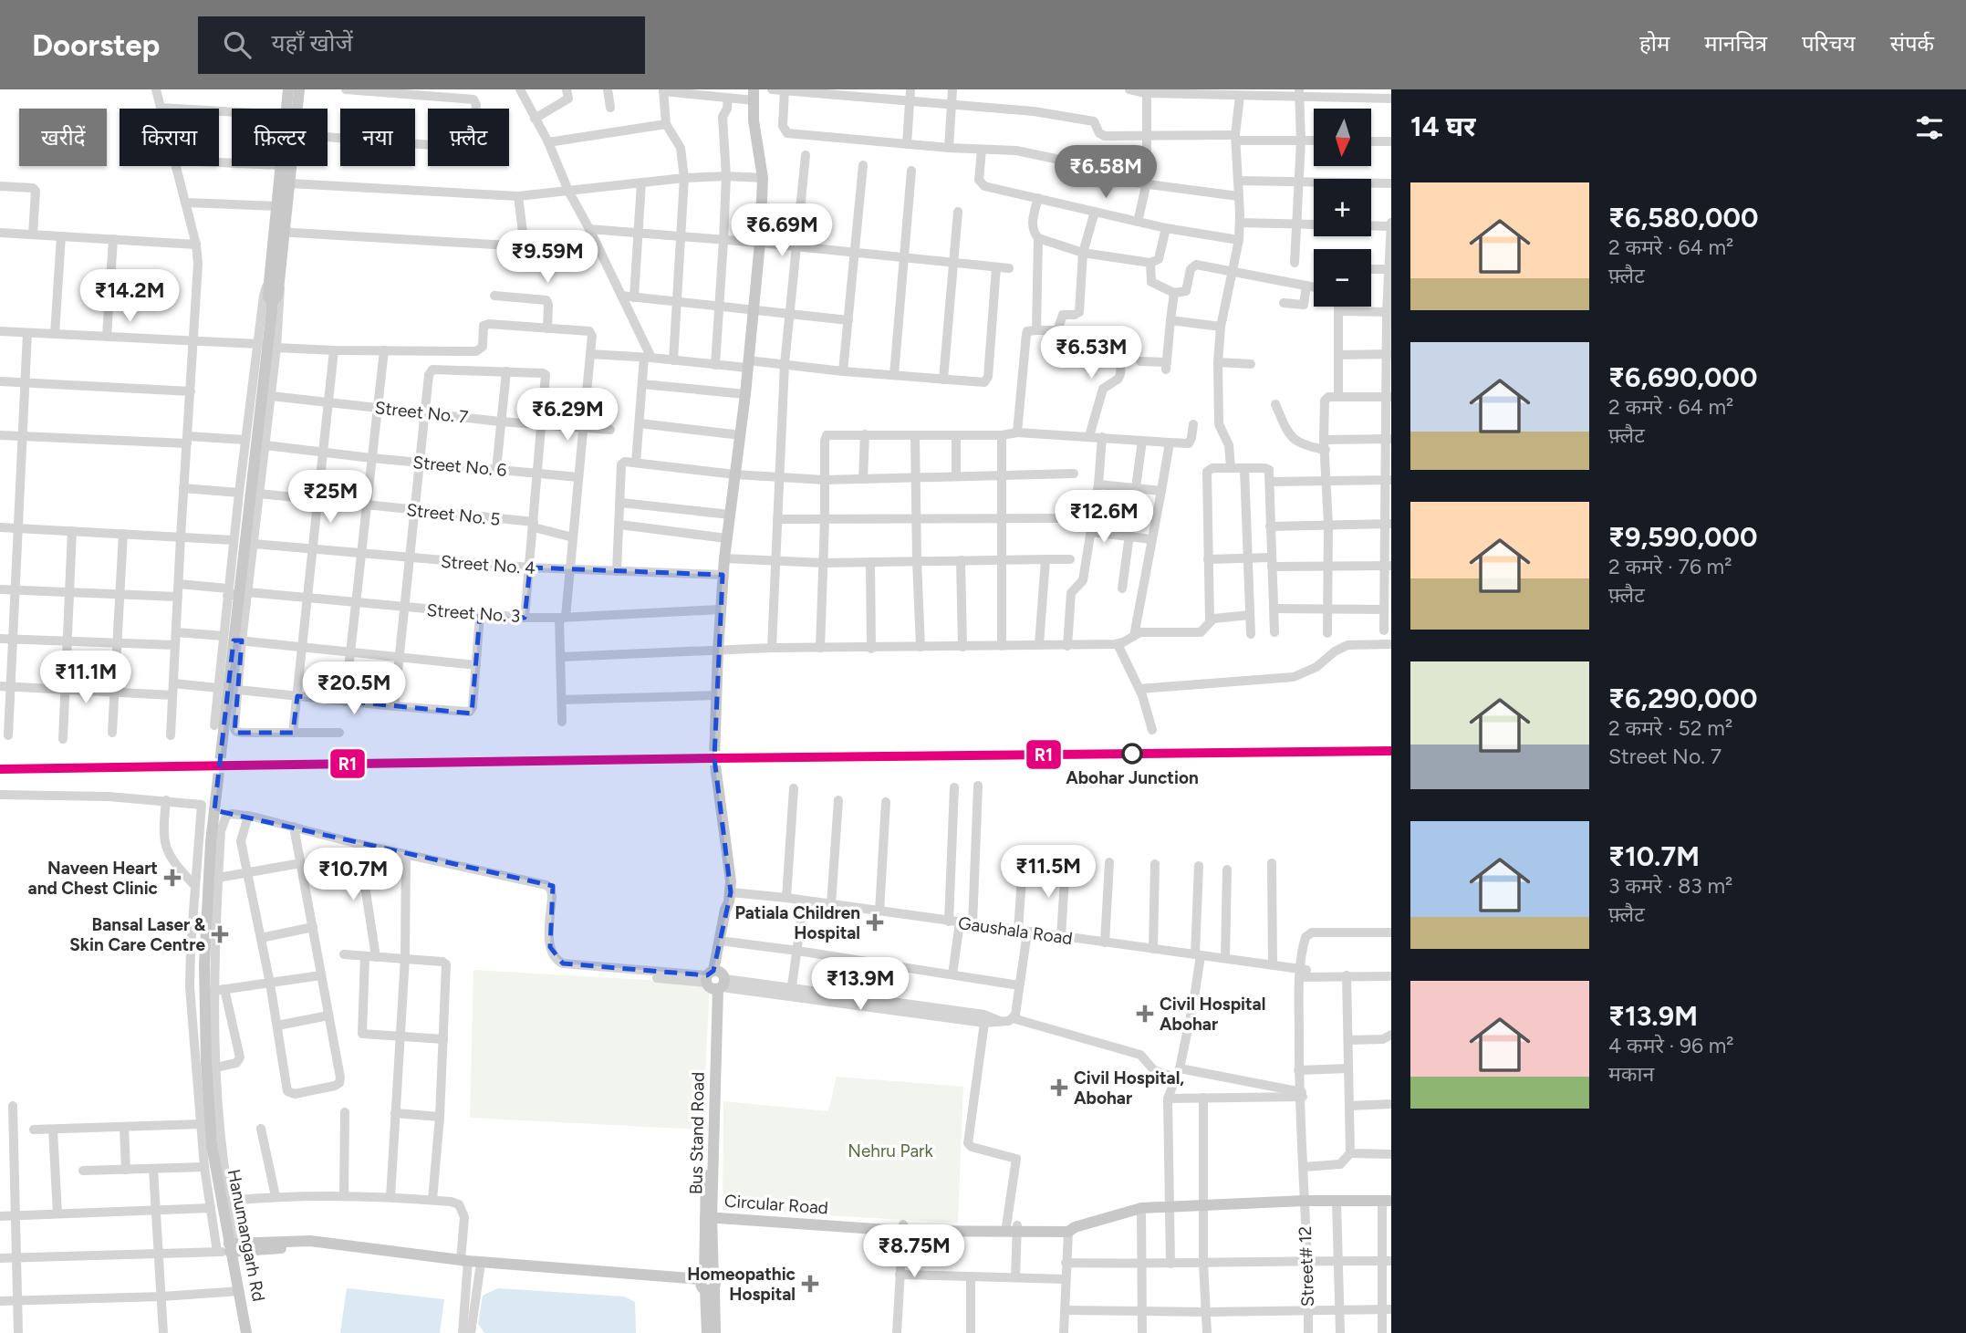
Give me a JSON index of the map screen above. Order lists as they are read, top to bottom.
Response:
{
  "streets": {
    "main road": ["Bus Stand Road", "Circular Road", "Hanumangarh Rd"],
    "street": [
      "Street No. 7",
      "Street No. 6",
      "Street No. 5",
      "Street No. 4",
      "Street No. 3",
      "Gaushala Road",
      "Street# 12"
    ]
  },
  "crossings": [
    ["Street No. 4", "Bus Stand Road"],
    ["Street No. 3", "Bus Stand Road"],
    ["Gaushala Road", "Bus Stand Road"],
    ["Gaushala Road", "Street# 12"],
    ["Bus Stand Road", "Circular Road"],
    ["Circular Road", "Street# 12"]
  ],
  "parks": ["Nehru Park"],
  "places": {
    "other": ["Abohar Junction"],
    "health": [
      "Naveen Heart and Chest Clinic",
      "Patiala Children Hospital",
      "Bansal Laser & Skin Care Centre",
      "Civil Hospital Abohar",
      "Civil Hospital, Abohar",
      "Homeopathic Hospital"
    ]
  },
  "lines": ["transit line R1"],
  "north": "bottom",
  "page": {
    "header": "Doorstep",
    "search": "यहाँ खोजें",
    "nav": [
      "होम",
      "मानचित्र",
      "परिचय",
      "संपर्क"
    ],
    "heading": "14 घर",
    "map_buttons": ["+", "−"],
    "chip": [
      "खरीदें",
      "किराया",
      "फ़िल्टर",
      "नया",
      "फ़्लैट"
    ],
    "price": [
      "₹6.58M",
      "₹6.69M",
      "₹9.59M",
      "₹14.2M",
      "₹6.53M",
      "₹6.29M",
      "₹25M",
      "₹12.6M",
      "₹11.1M",
      "₹20.5M",
      "₹11.5M",
      "₹10.7M",
      "₹13.9M",
      "₹8.75M"
    ],
    "list": [
      {
        "name": "₹6,580,000",
        "note": "2 कमरे · 64 m² · फ़्लैट"
      },
      {
        "name": "₹6,690,000",
        "note": "2 कमरे · 64 m² · फ़्लैट"
      },
      {
        "name": "₹9,590,000",
        "note": "2 कमरे · 76 m² · फ़्लैट"
      },
      {
        "name": "₹6,290,000",
        "note": "2 कमरे · 52 m² · Street No. 7"
      },
      {
        "name": "₹10.7M",
        "note": "3 कमरे · 83 m² · फ़्लैट"
      },
      {
        "name": "₹13.9M",
        "note": "4 कमरे · 96 m² · मकान"
      }
    ]
  }
}
